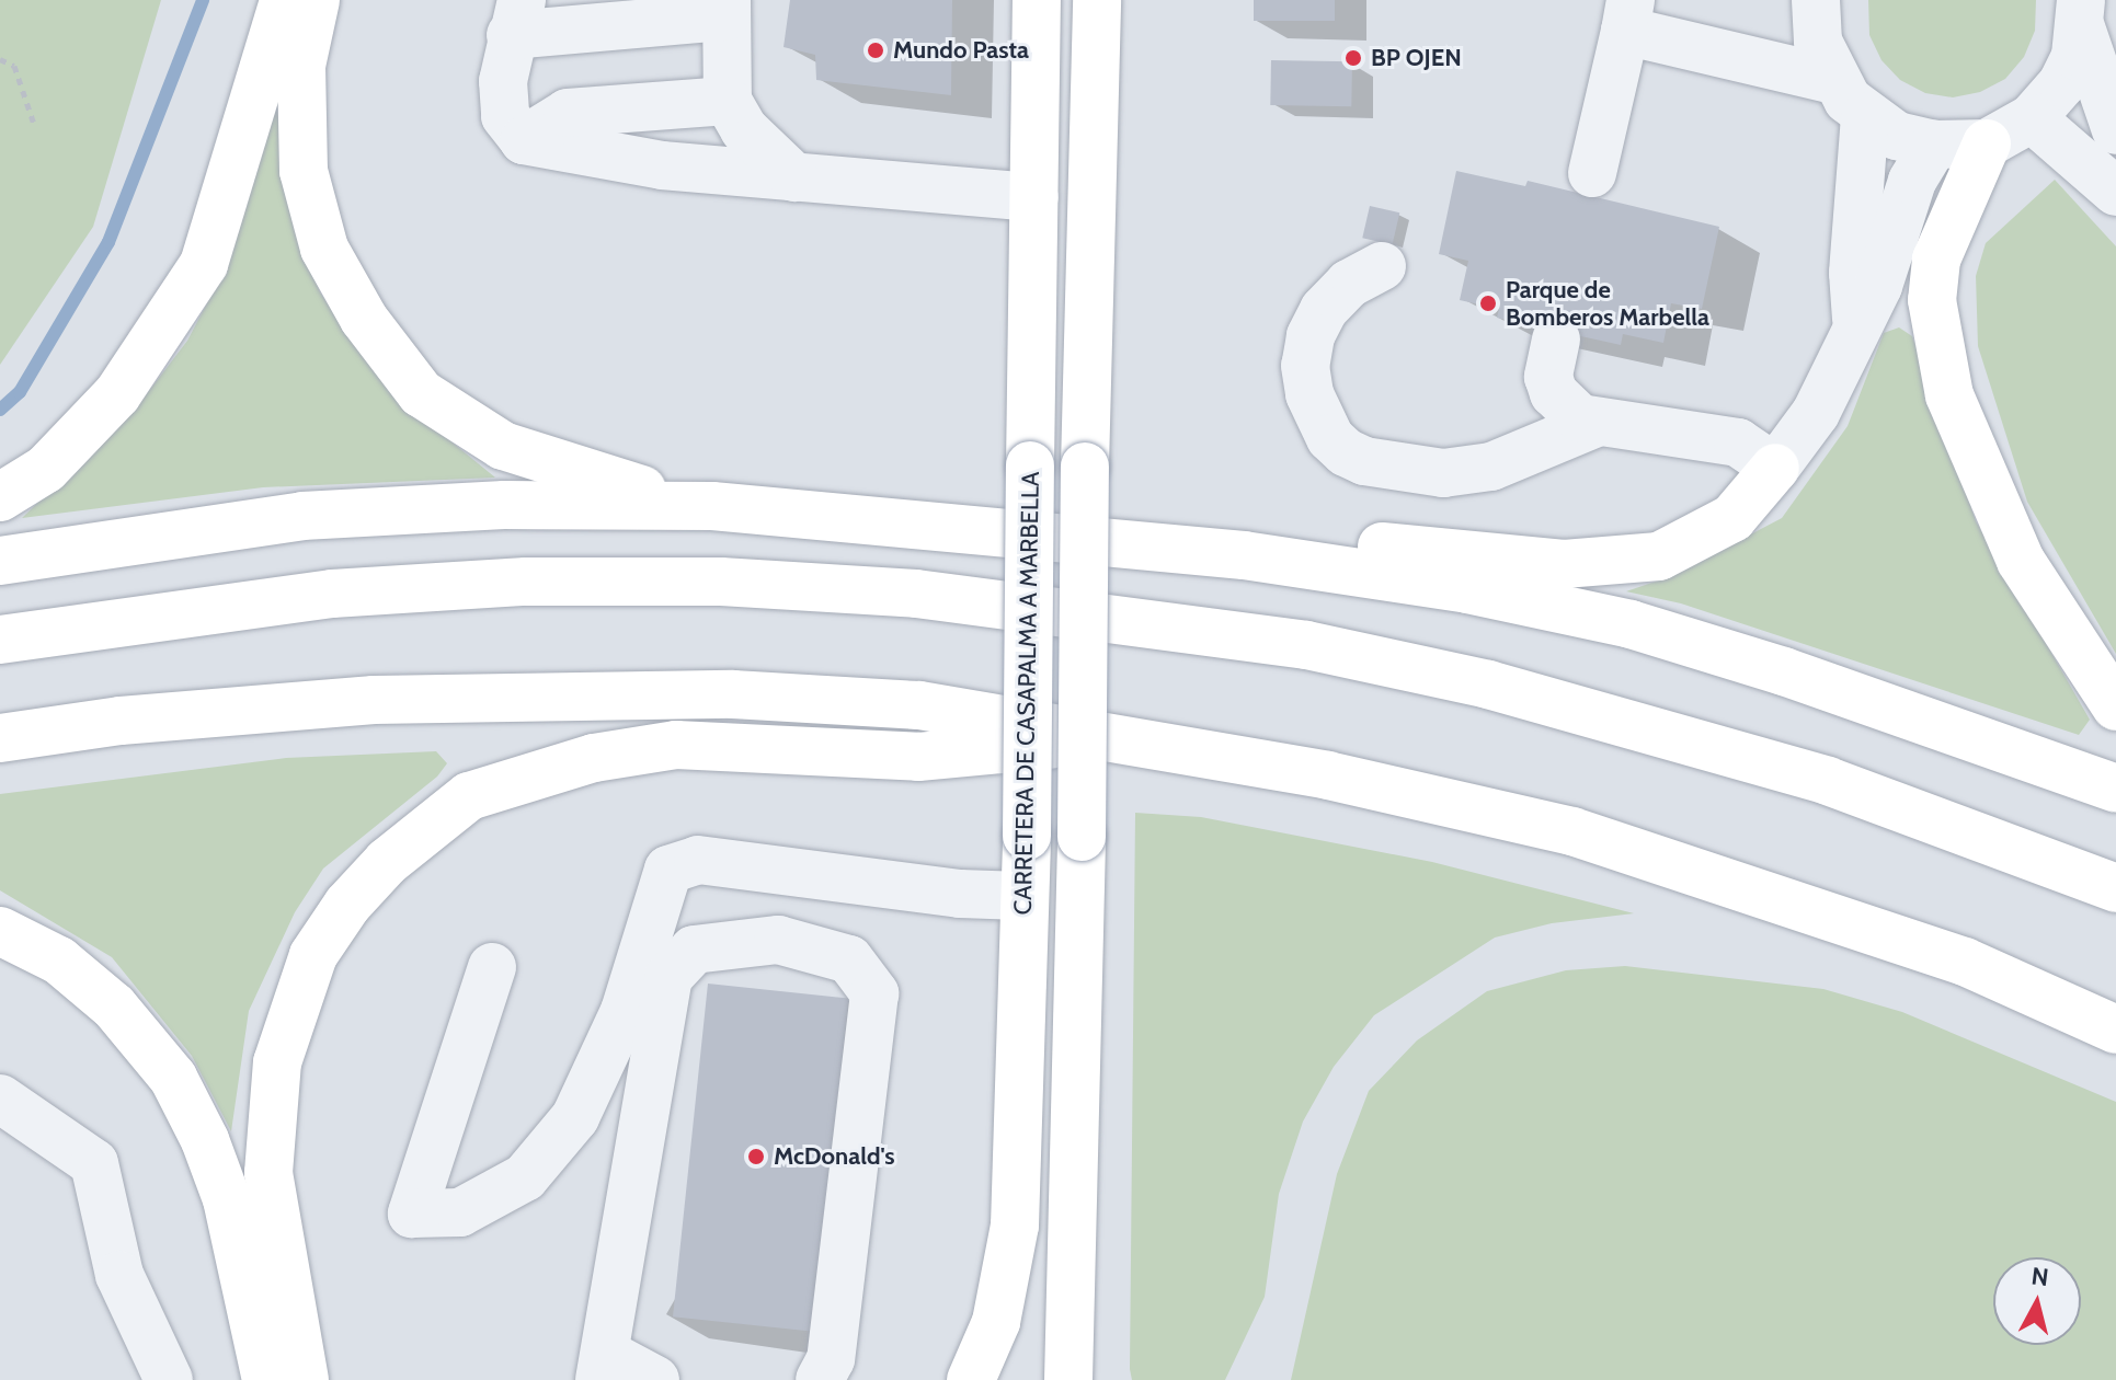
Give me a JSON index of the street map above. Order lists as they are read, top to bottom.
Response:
{
  "streets": {
    "main road": ["CARRETERA DE CASAPALMA A MARBELLA"]
  },
  "places": [
    "Mundo Pasta",
    "BP OJEN",
    "Parque de Bomberos Marbella",
    "McDonald's"
  ],
  "north": "top"
}
